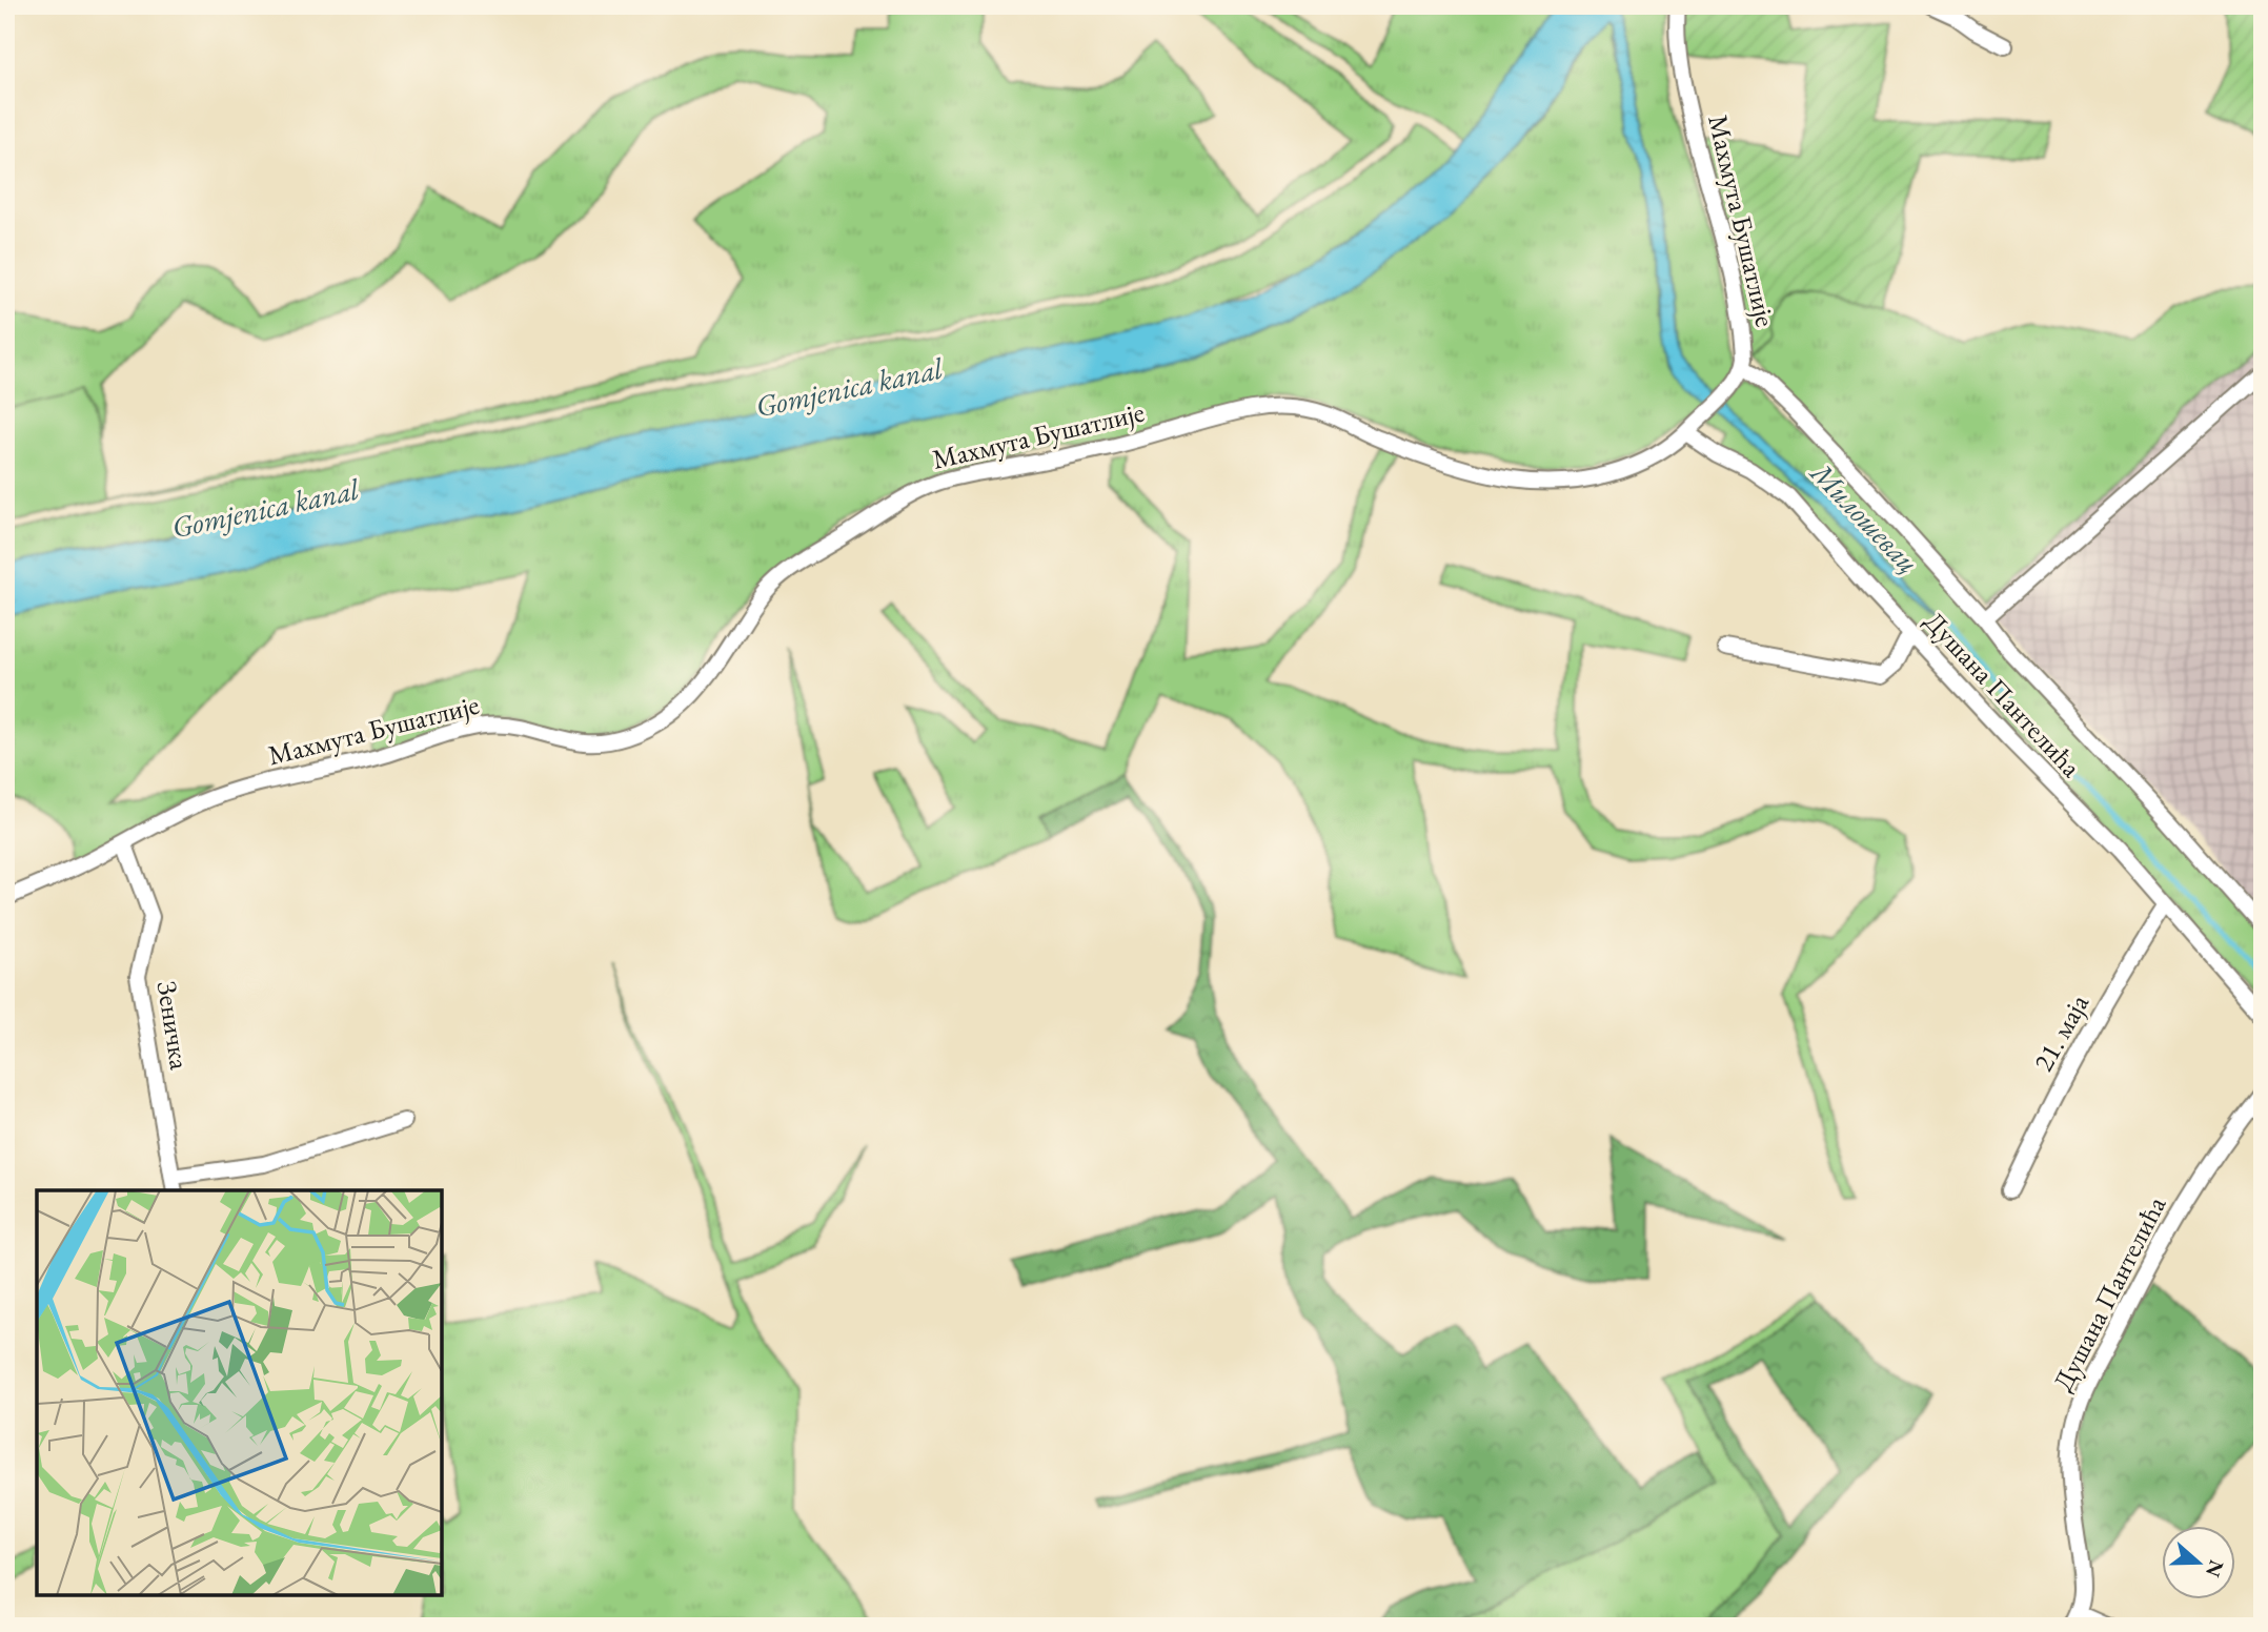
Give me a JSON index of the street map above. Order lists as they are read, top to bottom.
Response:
{
  "streets": {
    "street": [
      "Махмута Бушатлије",
      "Душана Пантелића",
      "Зеничка",
      "21. маја"
    ]
  },
  "crossings": [
    ["Махмута Бушатлије", "Душана Пантелића"],
    ["Махмута Бушатлије", "Зеничка"],
    ["Душана Пантелића", "21. маја"]
  ],
  "water": ["Gomjenica kanal", "Милошевац"],
  "north": "right"
}
